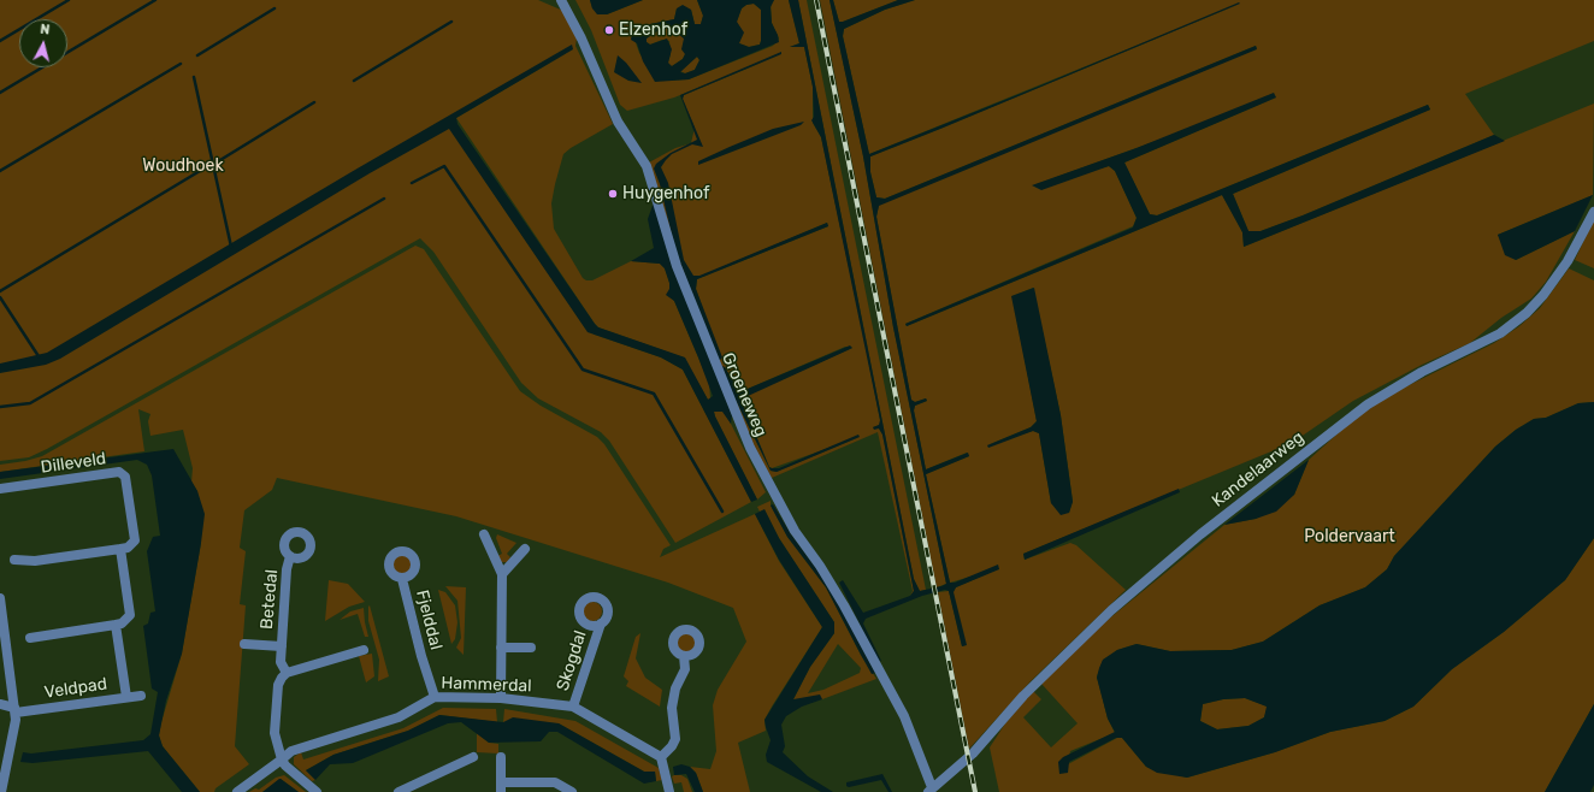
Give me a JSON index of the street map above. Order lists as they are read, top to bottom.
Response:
{
  "streets": {
    "street": [
      "Groeneweg",
      "Dilleveld",
      "Kandelaarweg",
      "Betedal",
      "Fjelddal",
      "Skogdal",
      "Hammerdal",
      "Veldpad"
    ]
  },
  "crossings": [
    ["Groeneweg", "Kandelaarweg"],
    ["Fjelddal", "Hammerdal"],
    ["Skogdal", "Hammerdal"]
  ],
  "parks": ["Woudhoek", "Poldervaart"],
  "places": ["Elzenhof", "Huygenhof"],
  "north": "top"
}
